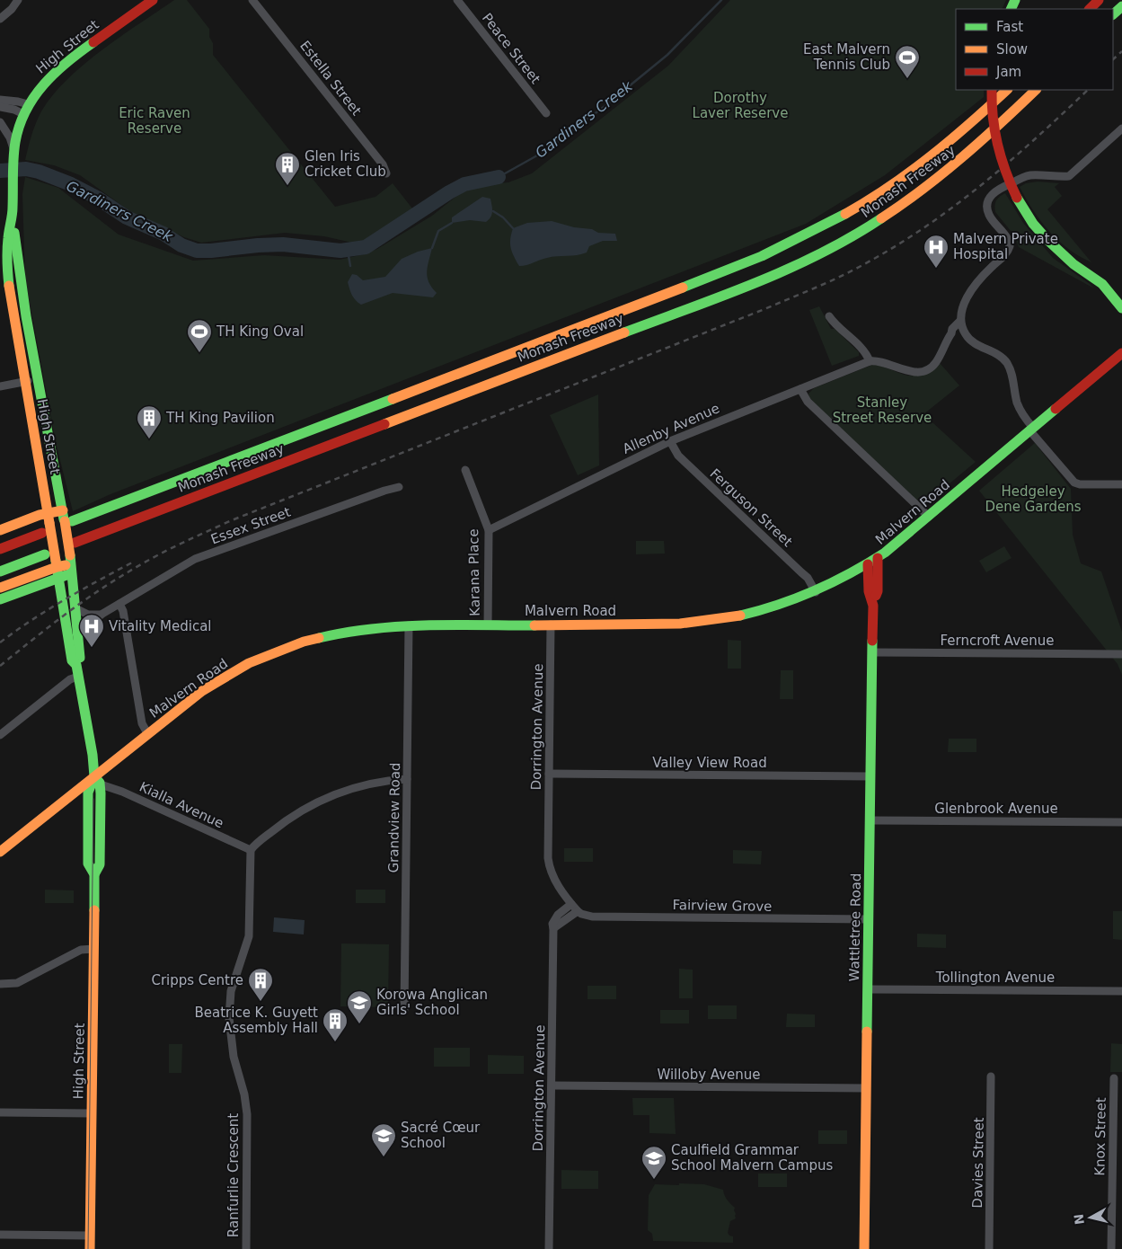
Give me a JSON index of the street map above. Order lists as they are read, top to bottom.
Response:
{
  "streets": {
    "main road": [
      "High Street",
      "Monash Freeway",
      "Malvern Road",
      "Wattletree Road"
    ],
    "street": [
      "Peace Street",
      "Estella Street",
      "Allenby Avenue",
      "Ferguson Street",
      "Essex Street",
      "Karana Place",
      "Ferncroft Avenue",
      "Dorrington Avenue",
      "Valley View Road",
      "Kialla Avenue",
      "Glenbrook Avenue",
      "Grandview Road",
      "Fairview Grove",
      "Tollington Avenue",
      "Willoby Avenue",
      "Knox Street",
      "Davies Street",
      "Ranfurlie Crescent"
    ]
  },
  "crossings": [
    ["High Street", "Malvern Road"],
    ["High Street", "Essex Street"],
    ["High Street", "Kialla Avenue"],
    ["Allenby Avenue", "Ferguson Street"],
    ["Allenby Avenue", "Karana Place"],
    ["Ferguson Street", "Malvern Road"],
    ["Malvern Road", "Karana Place"],
    ["Malvern Road", "Dorrington Avenue"],
    ["Malvern Road", "Kialla Avenue"],
    ["Malvern Road", "Grandview Road"],
    ["Malvern Road", "Wattletree Road"],
    ["Ferncroft Avenue", "Wattletree Road"],
    ["Dorrington Avenue", "Valley View Road"],
    ["Dorrington Avenue", "Fairview Grove"],
    ["Dorrington Avenue", "Willoby Avenue"],
    ["Valley View Road", "Wattletree Road"],
    ["Kialla Avenue", "Ranfurlie Crescent"],
    ["Glenbrook Avenue", "Wattletree Road"],
    ["Fairview Grove", "Wattletree Road"],
    ["Wattletree Road", "Tollington Avenue"],
    ["Wattletree Road", "Willoby Avenue"]
  ],
  "water": ["Gardiners Creek"],
  "parks": [
    "Dorothy Laver Reserve",
    "Eric Raven Reserve",
    "Stanley Street Reserve",
    "Hedgeley Dene Gardens"
  ],
  "places": {
    "sports": ["East Malvern Tennis Club", "TH King Oval"],
    "building": [
      "Glen Iris Cricket Club",
      "TH King Pavilion",
      "Cripps Centre",
      "Beatrice K. Guyett Assembly Hall"
    ],
    "hospital": ["Malvern Private Hospital", "Vitality Medical"],
    "school or university": ["Korowa Anglican Girls' School", "Sacré Cœur School", "Caulfield Grammar School Malvern Campus"]
  },
  "legend": ["Fast", "Slow", "Jam"],
  "north": "left"
}
